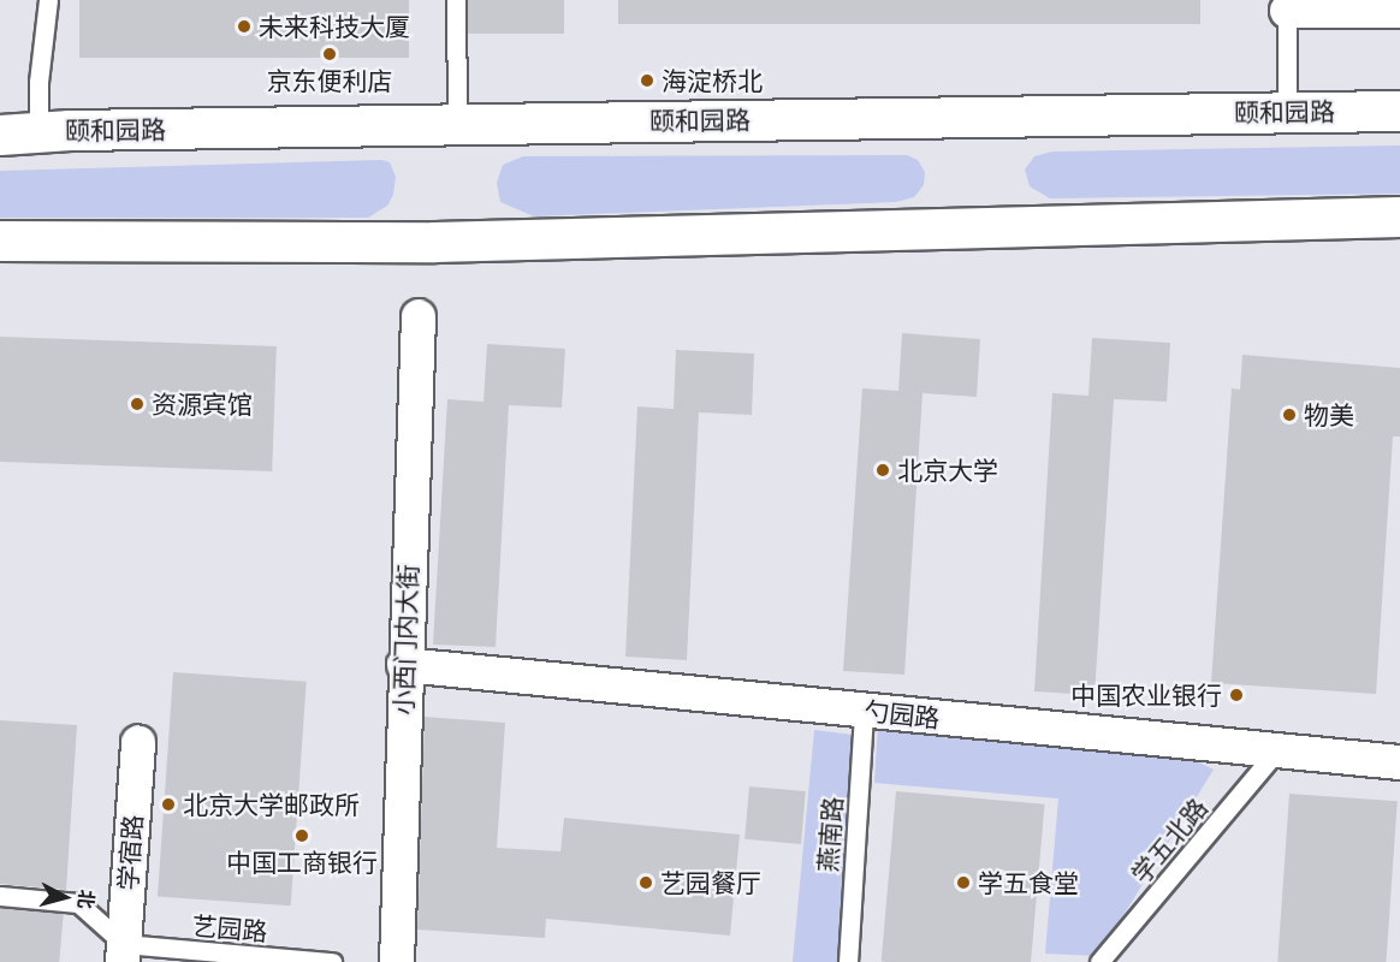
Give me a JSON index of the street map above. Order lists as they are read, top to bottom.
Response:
{
  "streets": {
    "street": [
      "颐和园路",
      "小西门内大街",
      "勺园路",
      "学宿路"
    ],
    "lane": ["燕南路", "学五北路", "艺园路"]
  },
  "crossings": [
    ["小西门内大街", "勺园路"],
    ["勺园路", "燕南路"],
    ["勺园路", "学五北路"],
    ["学宿路", "艺园路"]
  ],
  "places": [
    "未来科技大厦",
    "京东便利店",
    "海淀桥北",
    "资源宾馆",
    "物美",
    "北京大学",
    "中国农业银行",
    "北京大学邮政所",
    "中国工商银行",
    "艺园餐厅",
    "学五食堂"
  ],
  "north": "right"
}
